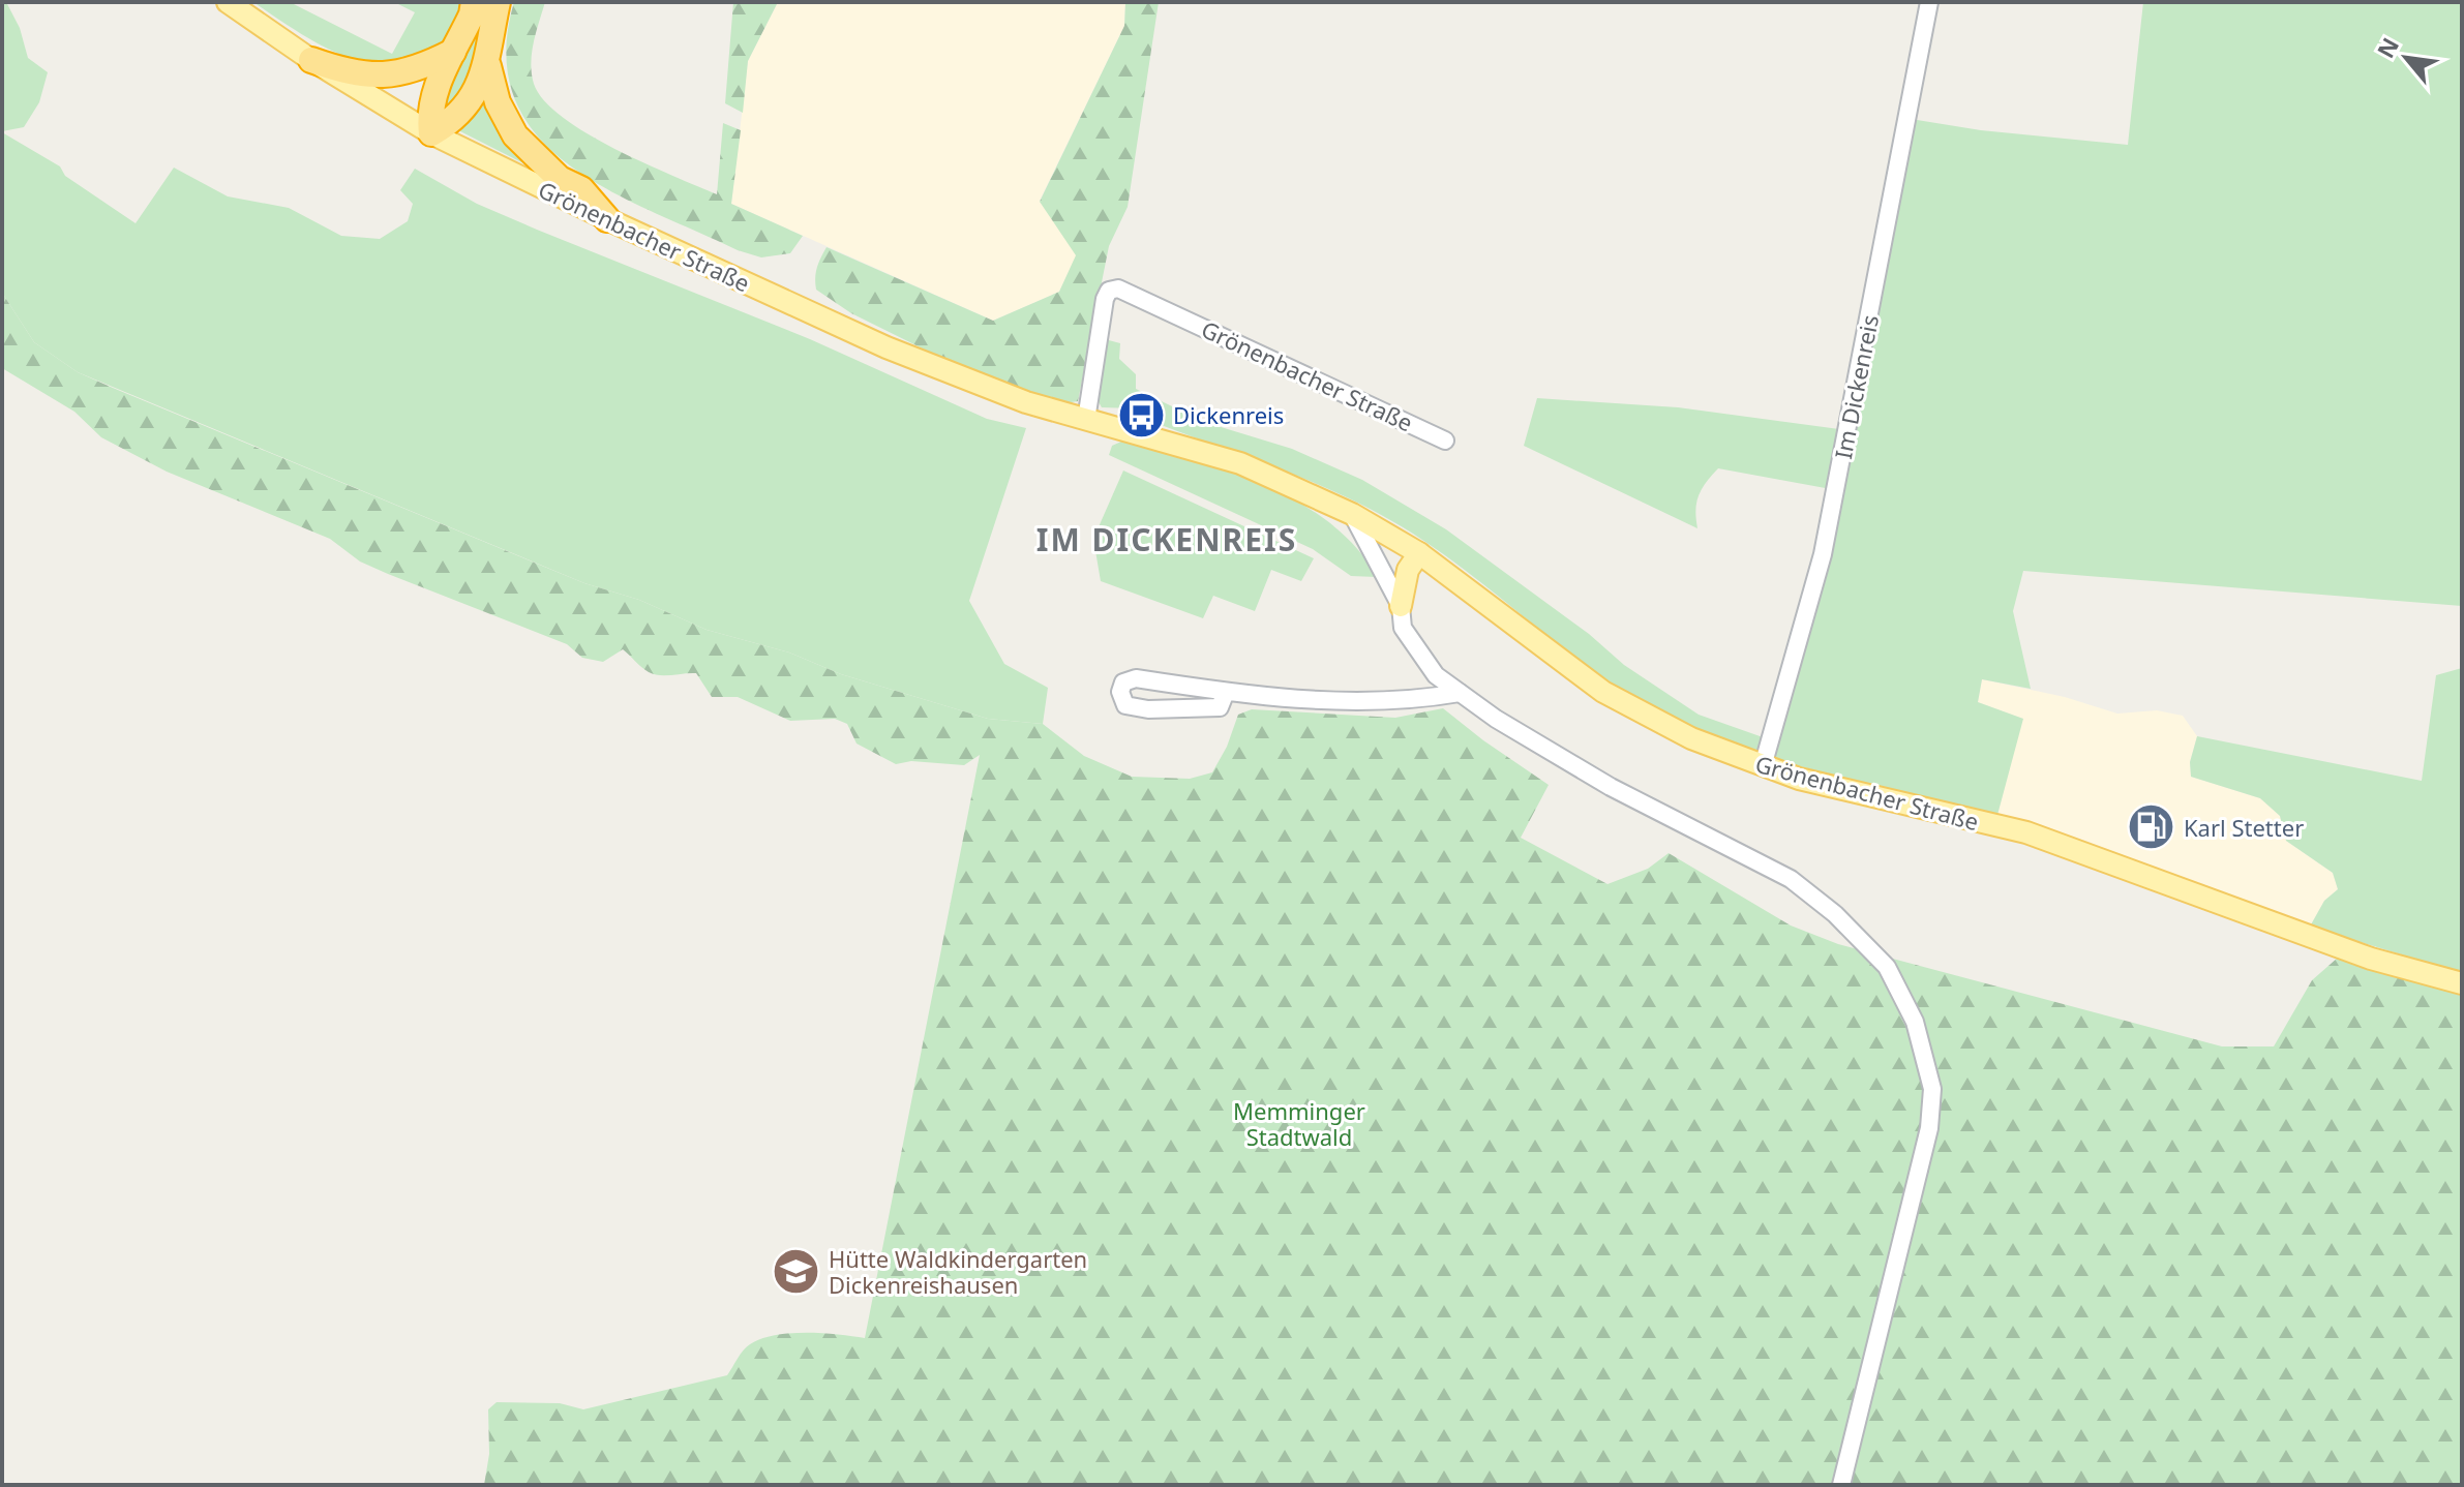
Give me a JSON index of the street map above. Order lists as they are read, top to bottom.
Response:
{
  "streets": {
    "main road": ["Grönenbacher Straße"],
    "street": ["Im Dickenreis"]
  },
  "crossings": [
    ["Grönenbacher Straße", "Im Dickenreis"]
  ],
  "districts": ["IM DICKENREIS"],
  "parks": ["Memminger Stadtwald"],
  "places": {
    "bus stop": ["Dickenreis"],
    "fuel station": ["Karl Stetter"],
    "school or university": ["Hütte Waldkindergarten Dickenreishausen"]
  },
  "north": "top left"
}
